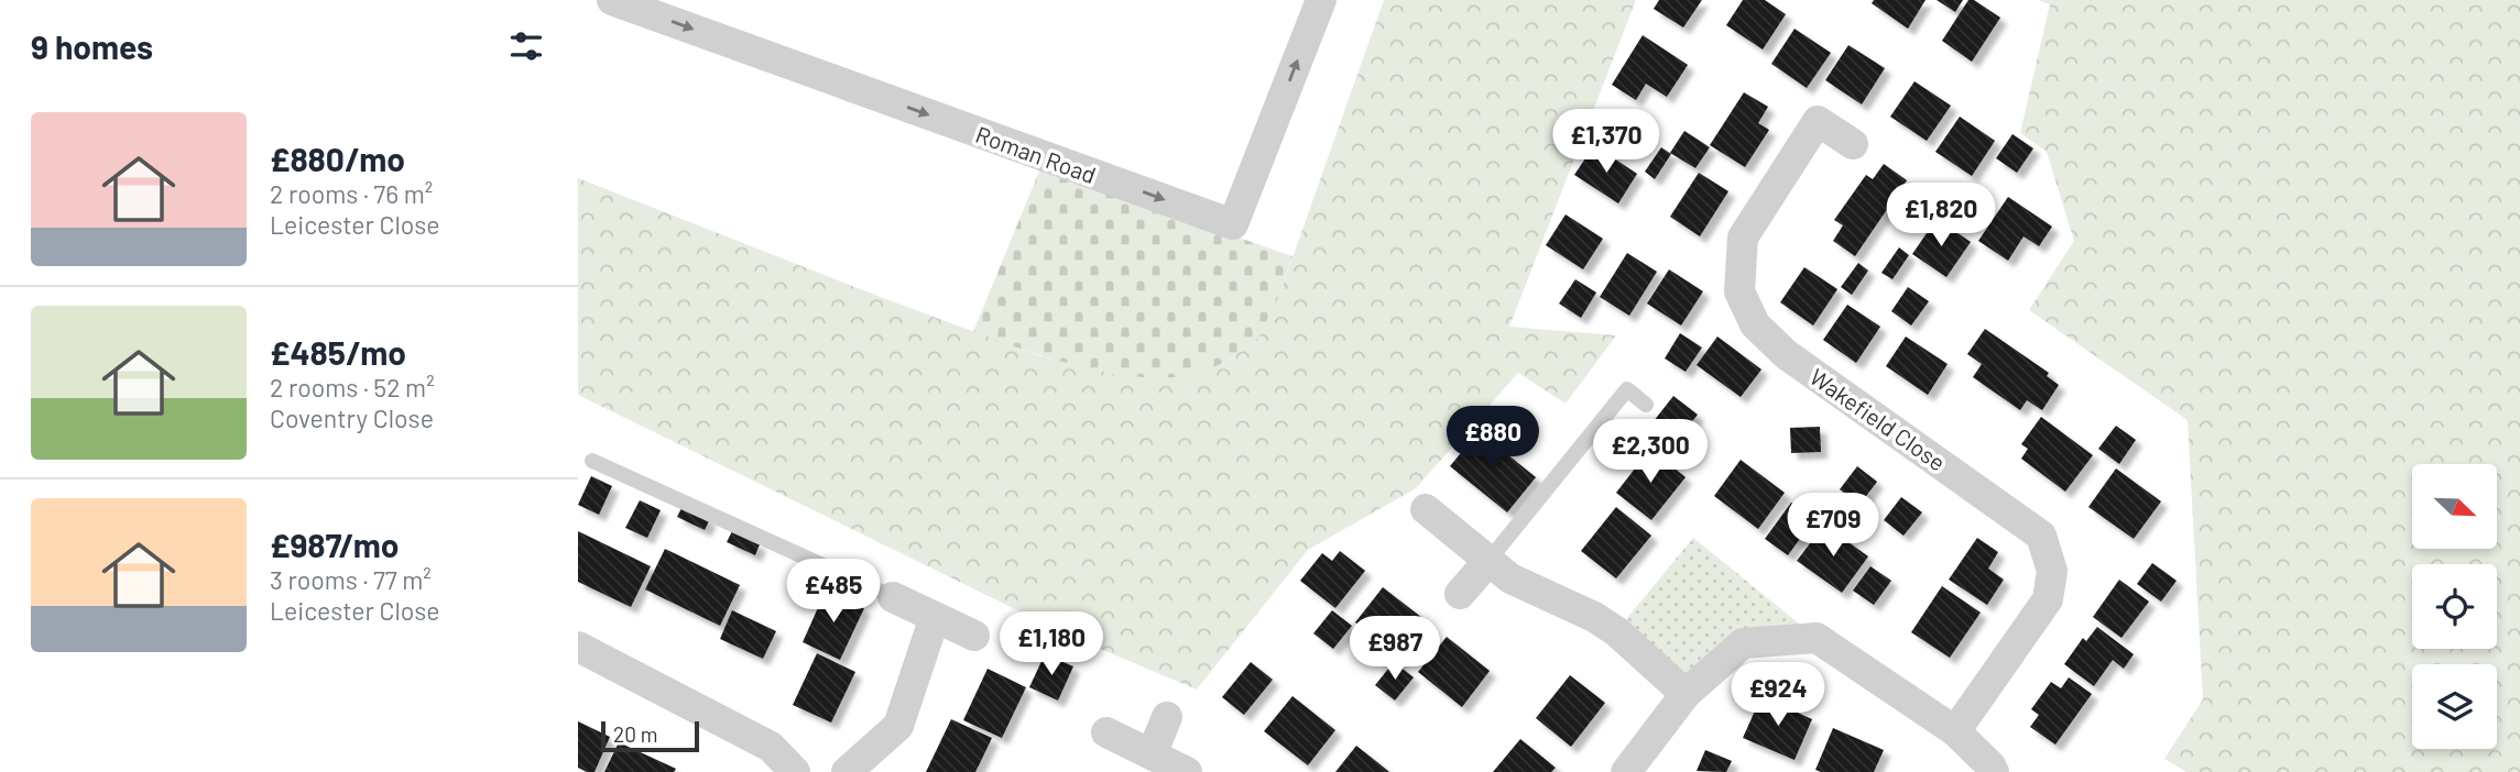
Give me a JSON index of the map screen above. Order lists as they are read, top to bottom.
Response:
{
  "streets": {
    "street": ["Roman Road", "Wakefield Close"]
  },
  "scale_bar": "20 m",
  "north": "bottom right",
  "page": {
    "heading": "9 homes",
    "list": [
      {
        "name": "£880/mo",
        "note": "2 rooms · 76 m² · Leicester Close"
      },
      {
        "name": "£485/mo",
        "note": "2 rooms · 52 m² · Coventry Close"
      },
      {
        "name": "£987/mo",
        "note": "3 rooms · 77 m² · Leicester Close"
      }
    ],
    "price": [
      "£1,370",
      "£1,820",
      "£880",
      "£2,300",
      "£709",
      "£485",
      "£1,180",
      "£987",
      "£924"
    ],
    "scale": "20 m"
  }
}
